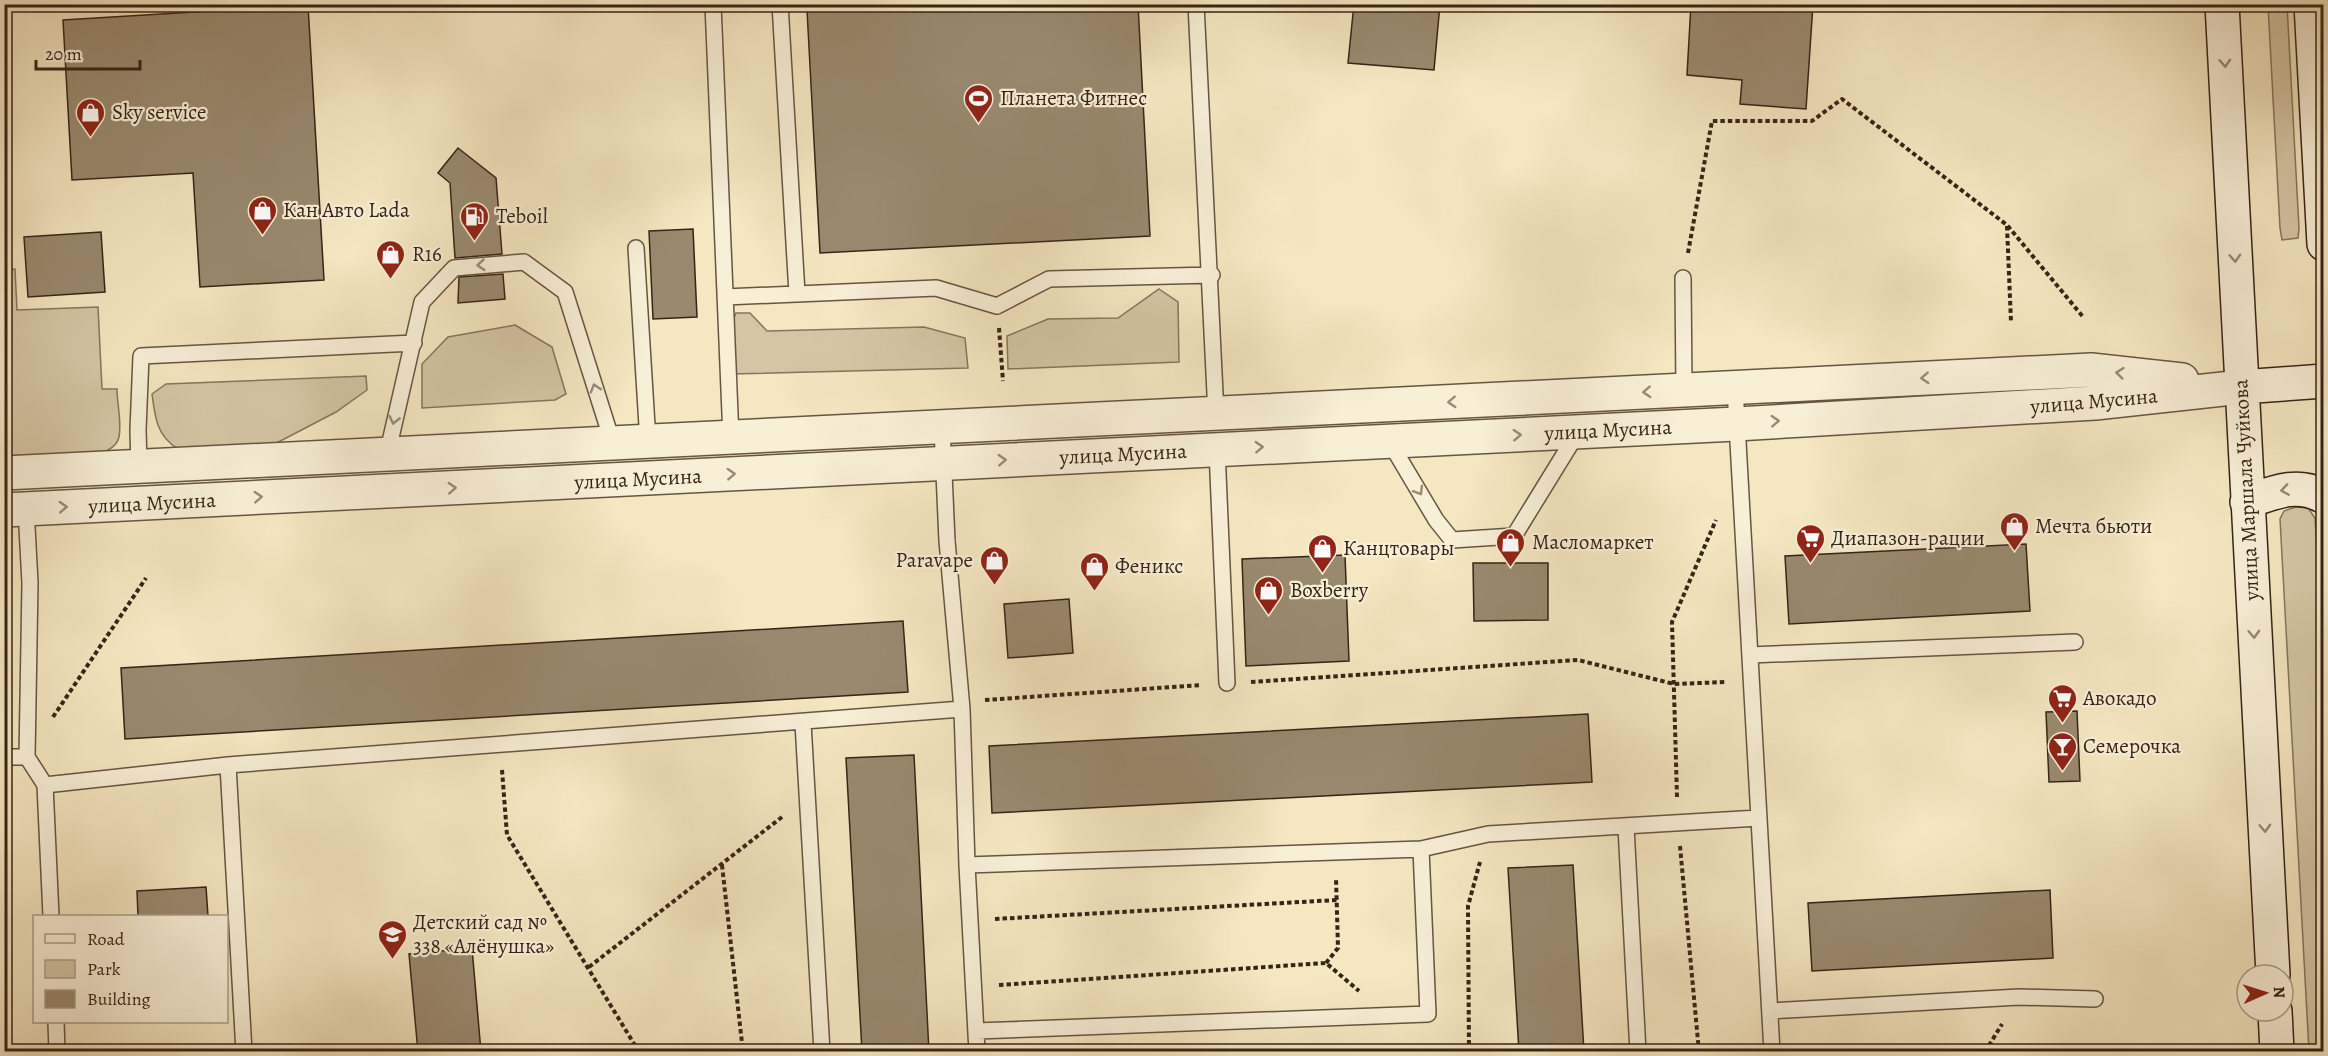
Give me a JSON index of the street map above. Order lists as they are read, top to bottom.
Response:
{
  "streets": {
    "street": ["улица Мусина", "улица Маршала Чуйкова"]
  },
  "crossings": [
    ["улица Мусина", "улица Маршала Чуйкова"]
  ],
  "one_way": ["улица Маршала Чуйкова"],
  "places": {
    "sports": ["Планета Фитнес"],
    "shop": [
      "Sky service",
      "Кан Авто Lada",
      "R16",
      "Мечта бьюти",
      "Масломаркет",
      "Канцтовары",
      "Paravape",
      "Феникс",
      "Boxberry"
    ],
    "fuel station": ["Teboil"],
    "supermarket": ["Диапазон-рации", "Авокадо"],
    "bar": ["Семерочка"],
    "school or university": ["Детский сад № 338 «Алёнушка»"]
  },
  "legend": ["Road", "Park", "Building"],
  "scale_bar": "20 m",
  "north": "right"
}
